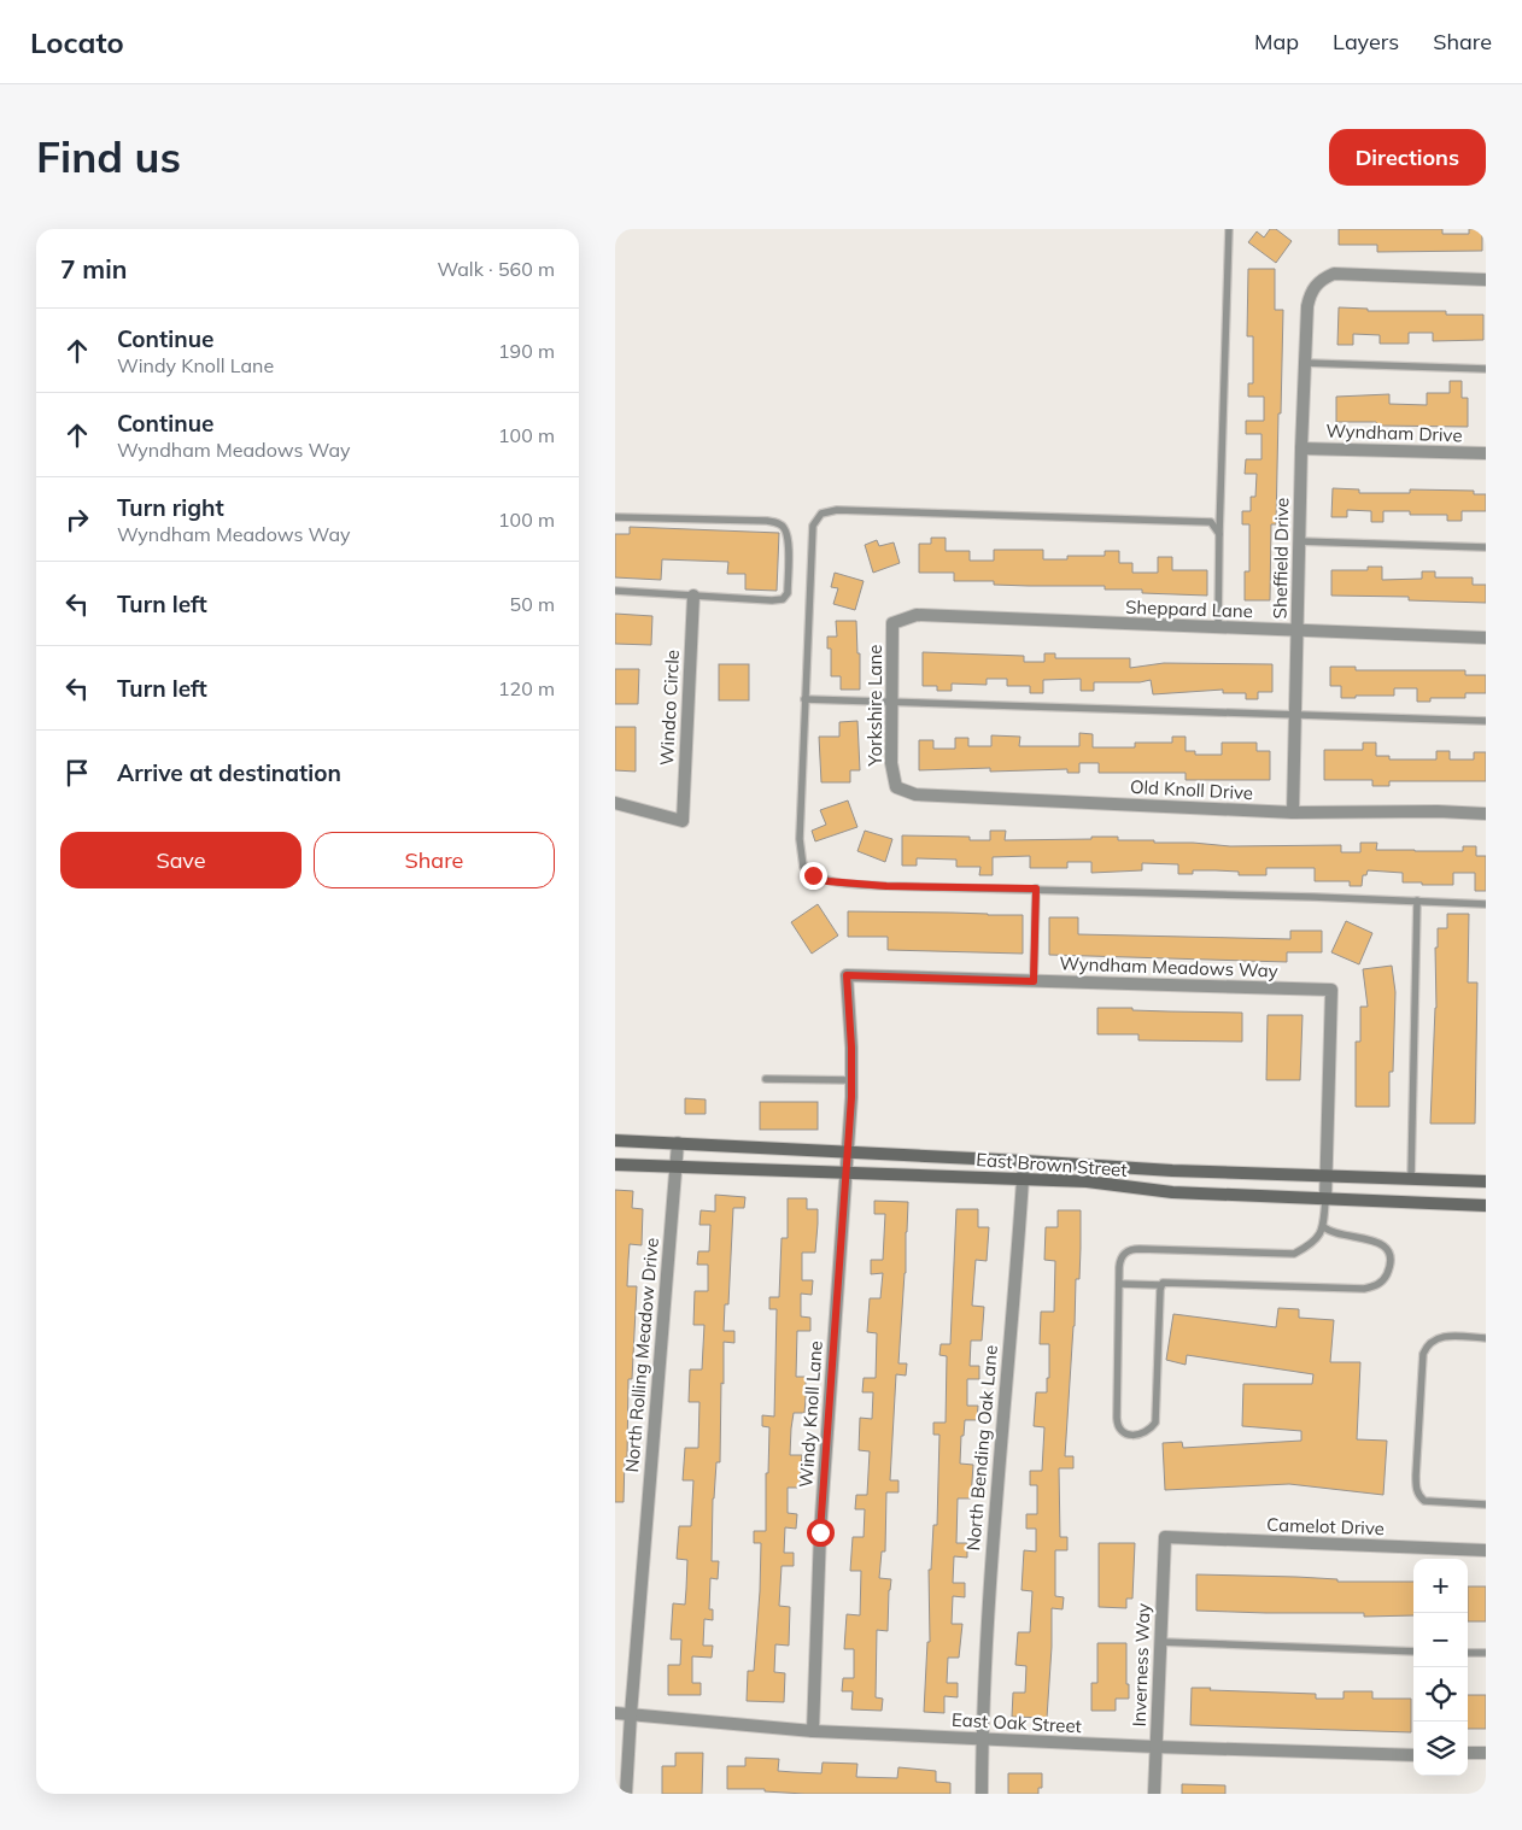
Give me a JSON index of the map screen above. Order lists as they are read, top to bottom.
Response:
{
  "streets": {
    "main road": ["East Brown Street"],
    "street": [
      "Wyndham Drive",
      "Sheffield Drive",
      "Sheppard Lane",
      "Yorkshire Lane",
      "Windco Circle",
      "Old Knoll Drive",
      "Wyndham Meadows Way",
      "North Rolling Meadow Drive",
      "Windy Knoll Lane",
      "North Bending Oak Lane",
      "Camelot Drive",
      "Inverness Way",
      "East Oak Street"
    ]
  },
  "crossings": [
    ["Wyndham Drive", "Sheffield Drive"],
    ["Sheffield Drive", "Sheppard Lane"],
    ["Sheffield Drive", "Old Knoll Drive"],
    ["Sheppard Lane", "Yorkshire Lane"],
    ["Yorkshire Lane", "Old Knoll Drive"],
    ["Wyndham Meadows Way", "East Brown Street"],
    ["Wyndham Meadows Way", "Windy Knoll Lane"],
    ["East Brown Street", "North Rolling Meadow Drive"],
    ["East Brown Street", "Windy Knoll Lane"],
    ["East Brown Street", "North Bending Oak Lane"],
    ["North Rolling Meadow Drive", "East Oak Street"],
    ["Windy Knoll Lane", "East Oak Street"],
    ["North Bending Oak Lane", "East Oak Street"],
    ["Camelot Drive", "Inverness Way"],
    ["Inverness Way", "East Oak Street"]
  ],
  "page": {
    "header": "Locato",
    "nav": ["Map", "Layers", "Share"],
    "buttons": [
      "Directions",
      ["Save", "Share"]
    ],
    "title": "Find us",
    "heading": ["7 min", "Walk · 560 m"],
    "list": [
      ["Continue", "Windy Knoll Lane", "190 m"],
      ["Continue", "Wyndham Meadows Way", "100 m"],
      ["Turn right", "Wyndham Meadows Way", "100 m"],
      ["Turn left", "50 m"],
      ["Turn left", "120 m"],
      "Arrive at destination"
    ],
    "map_buttons": ["+", "−"]
  }
}
